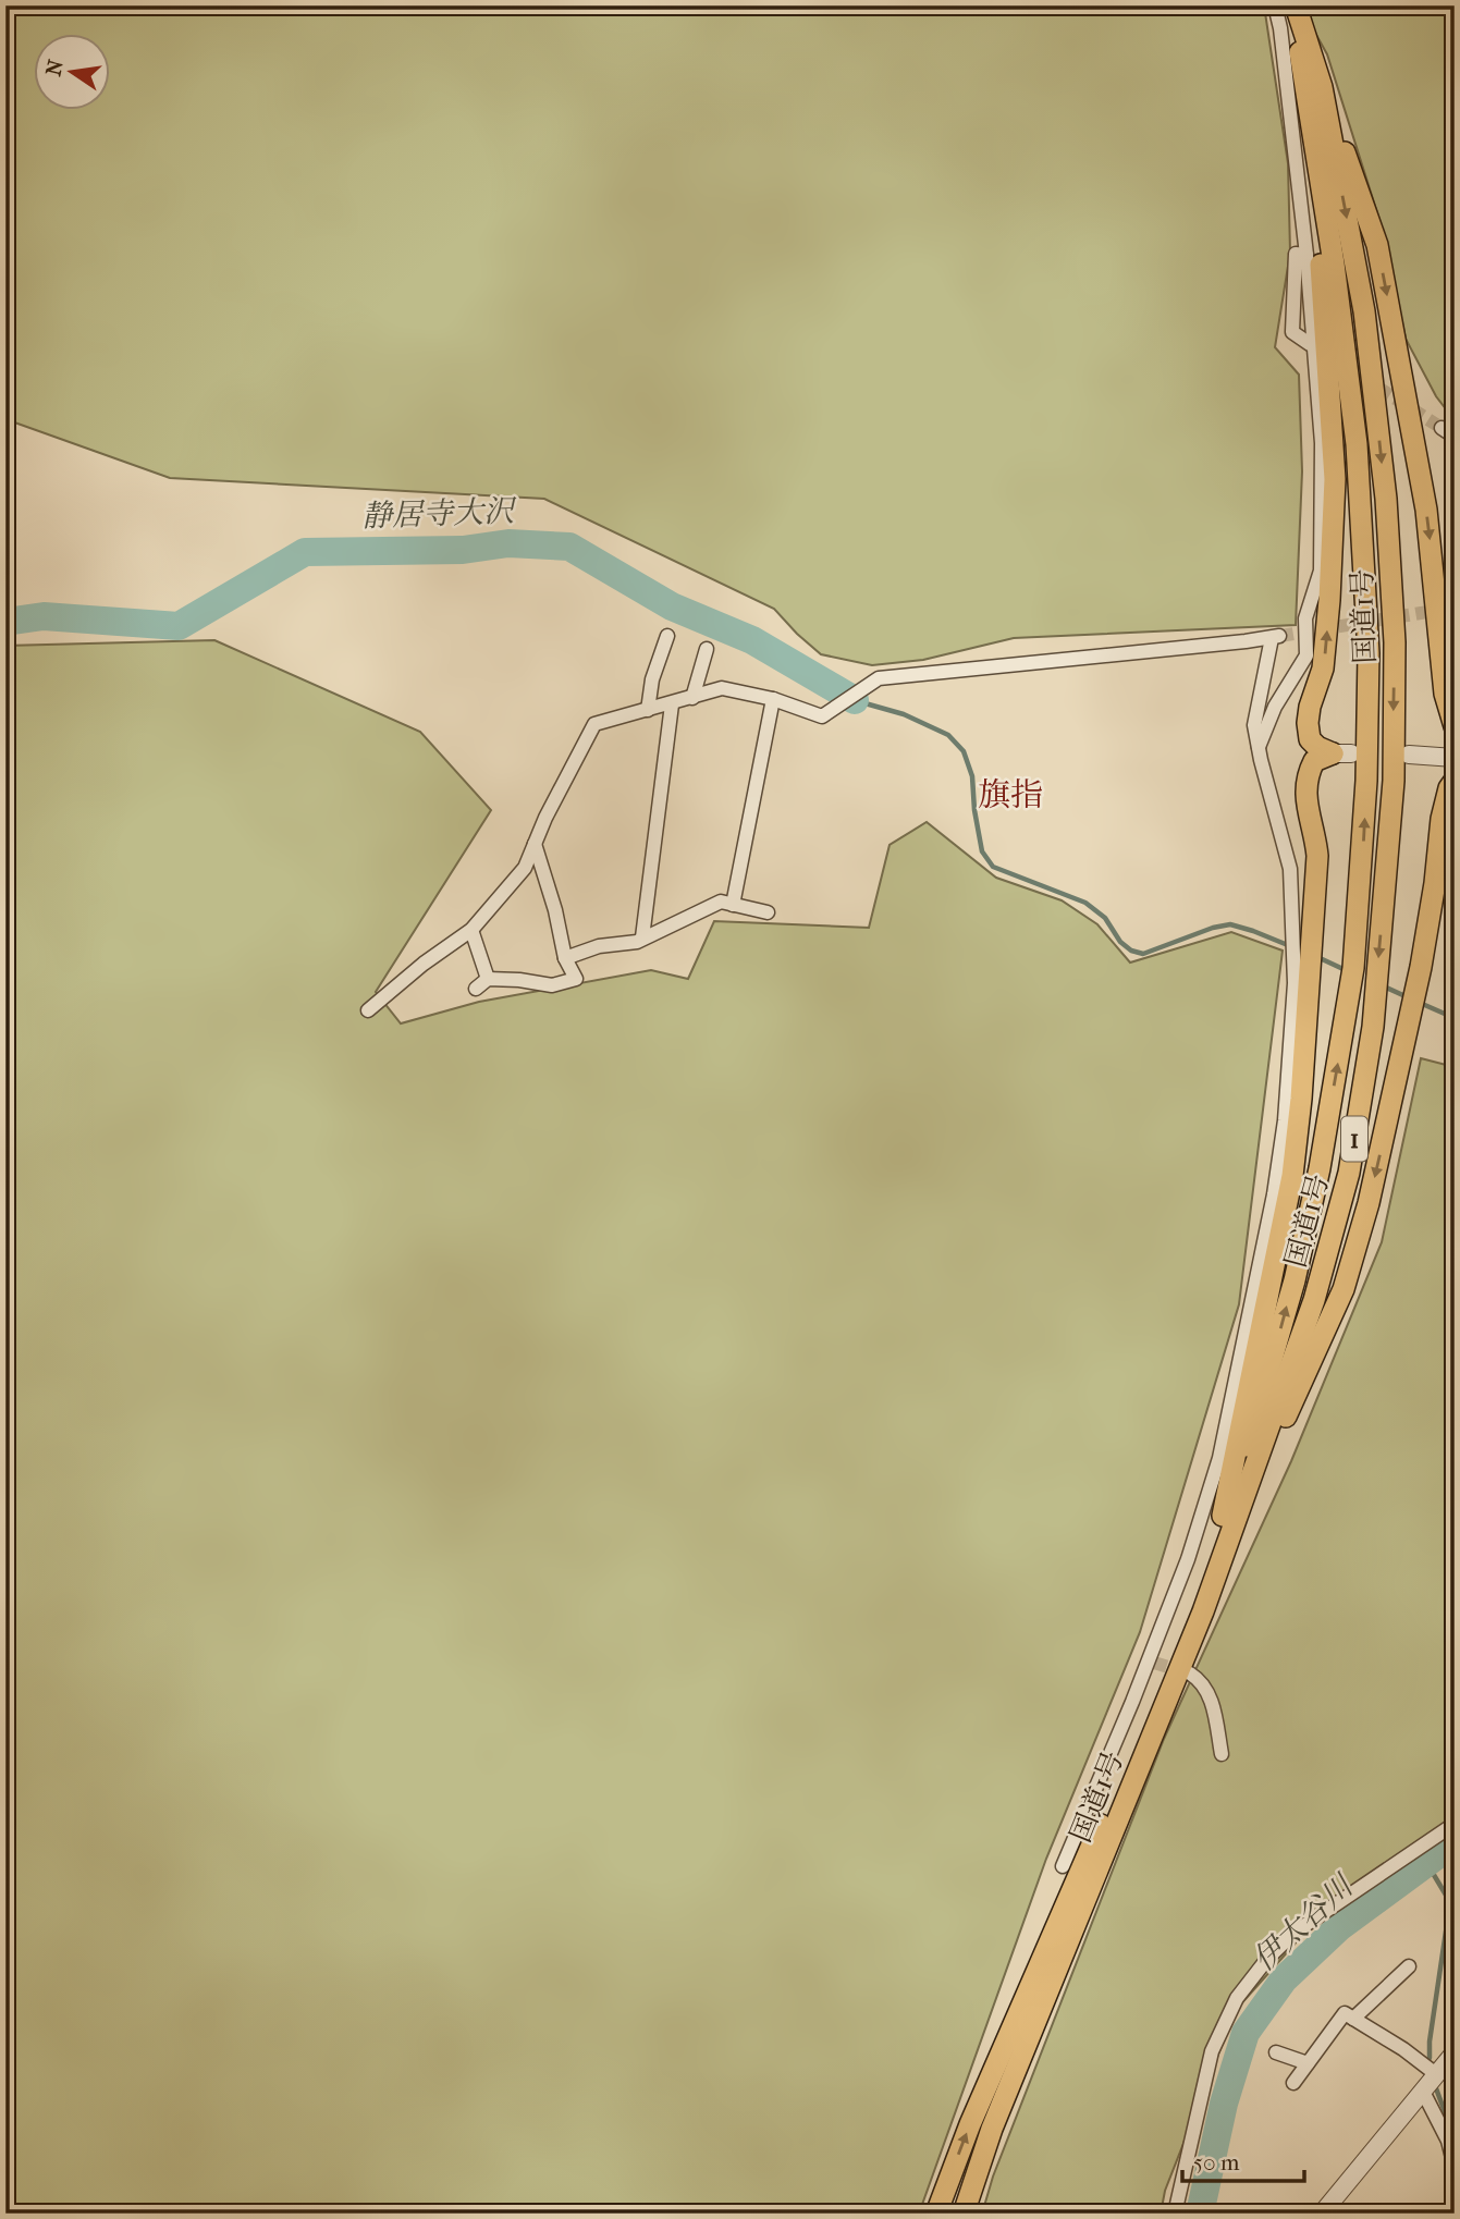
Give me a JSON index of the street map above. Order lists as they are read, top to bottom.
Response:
{
  "streets": {
    "highway": ["国道1号", "1"]
  },
  "districts": ["旗指"],
  "water": ["静居寺大沢", "伊太谷川"],
  "scale_bar": "50 m",
  "north": "left"
}
